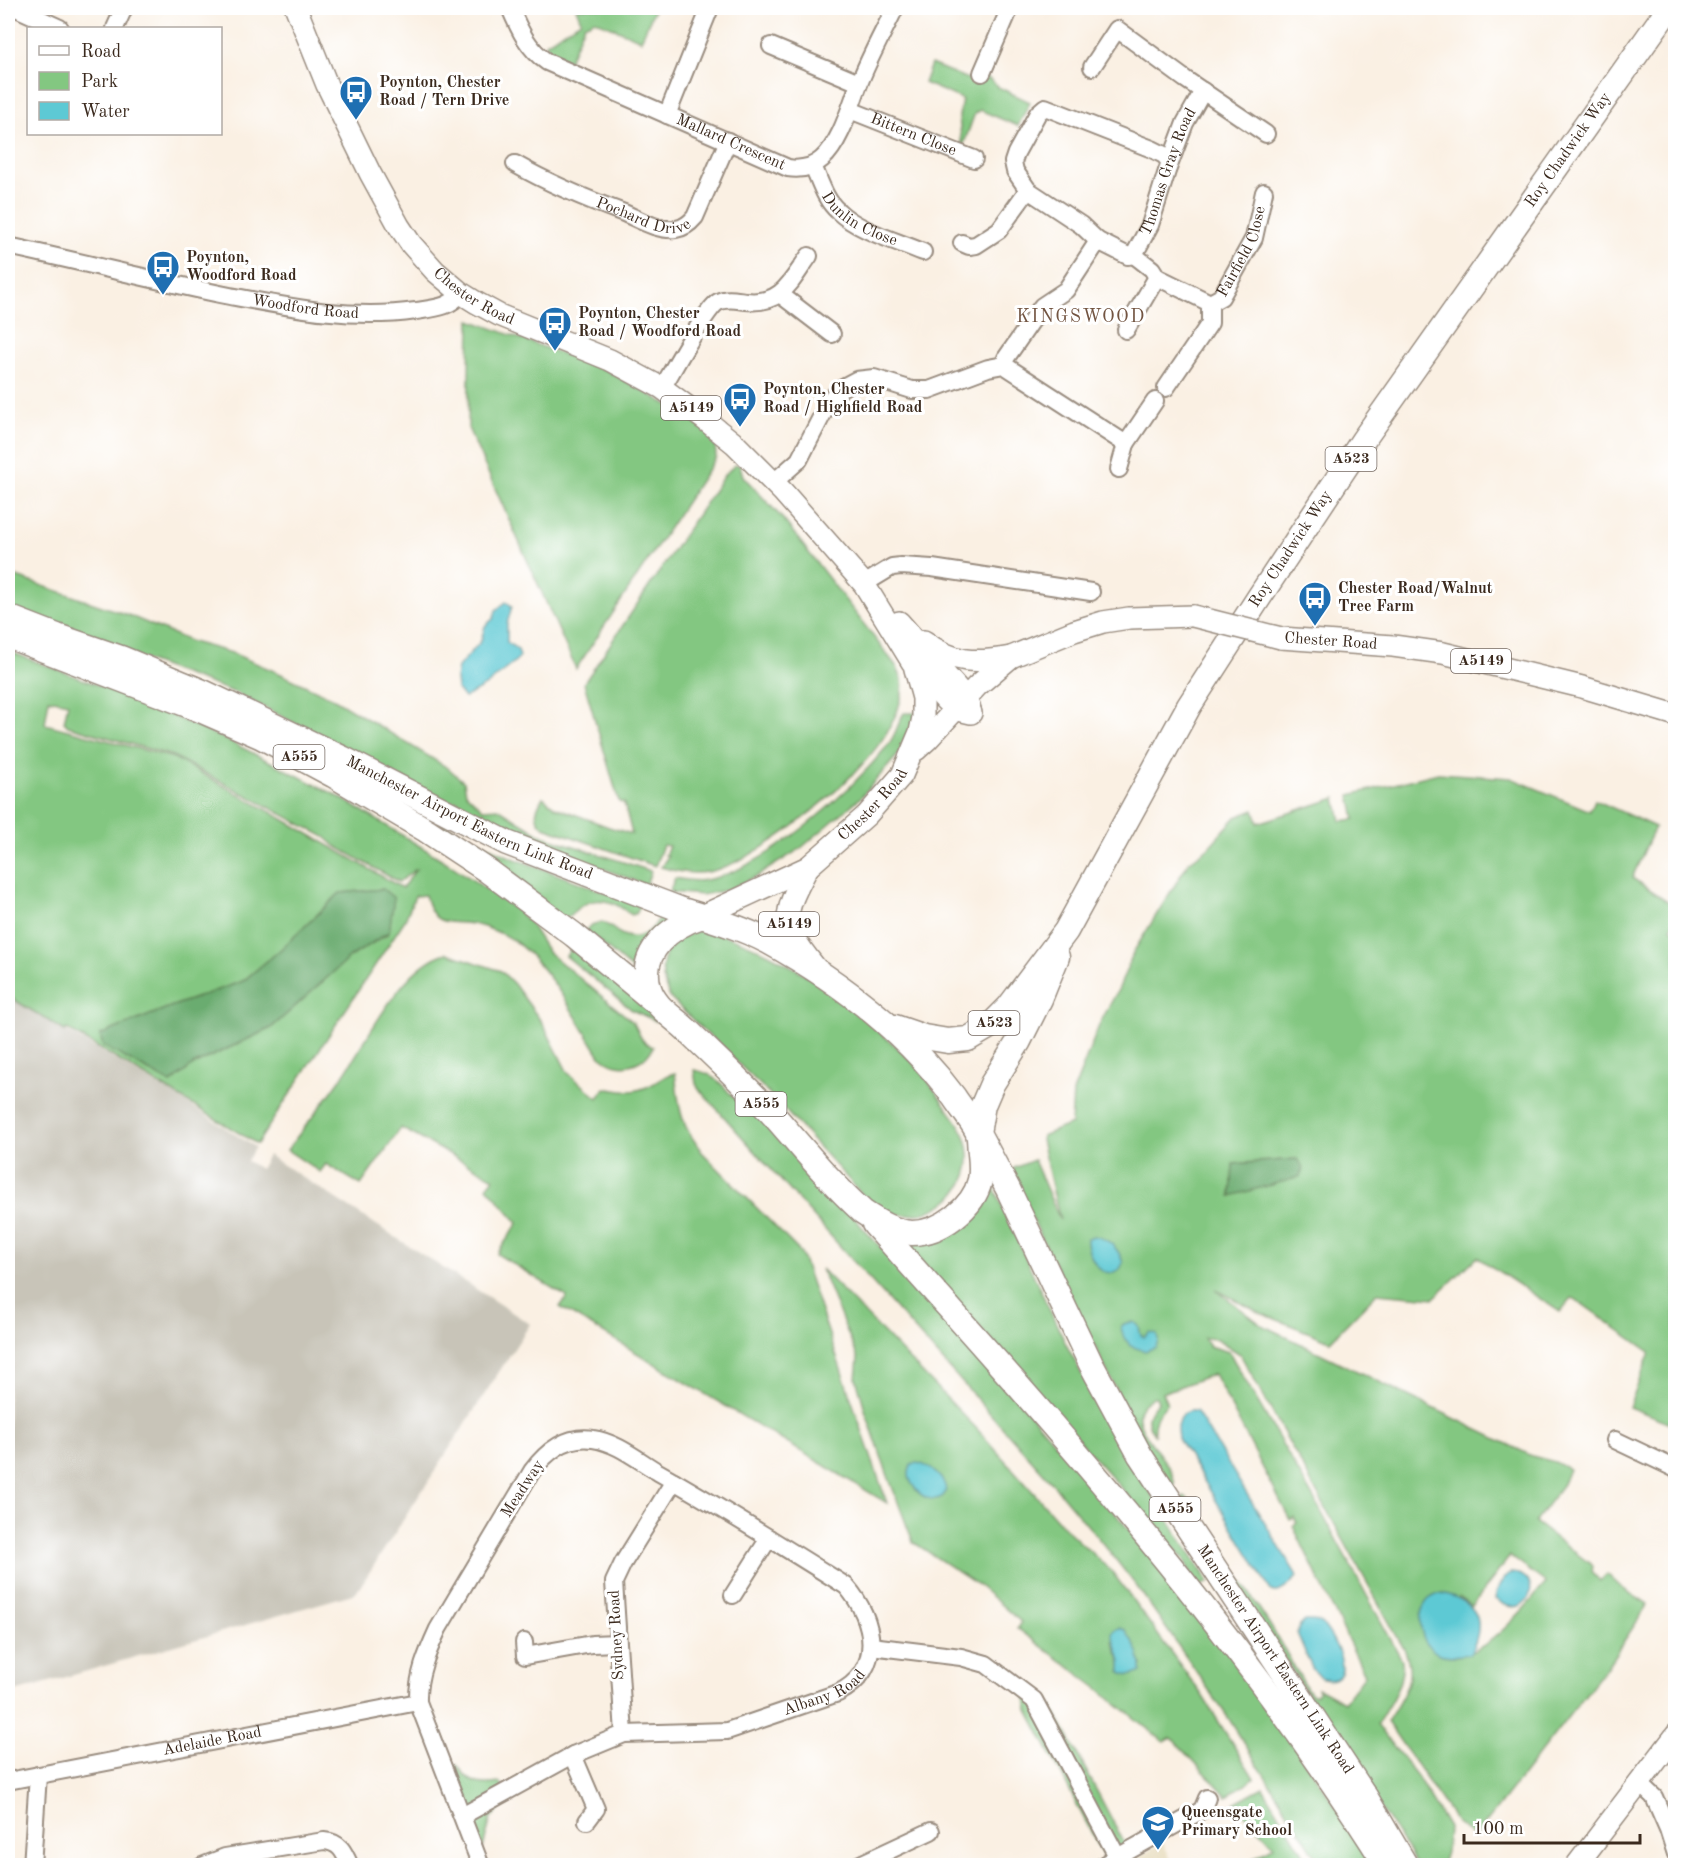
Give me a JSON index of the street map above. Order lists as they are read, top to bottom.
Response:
{
  "streets": {
    "highway": [
      "Roy Chadwick Way",
      "A523",
      "A555",
      "Manchester Airport Eastern Link Road"
    ],
    "main road": ["Chester Road", "A5149"],
    "street": [
      "Bittern Close",
      "Mallard Crescent",
      "Thomas Gray Road",
      "Pochard Drive",
      "Dunlin Close",
      "Fairfield Close",
      "Woodford Road",
      "Meadway",
      "Sydney Road",
      "Albany Road",
      "Adelaide Road"
    ]
  },
  "crossings": [
    ["Mallard Crescent", "Pochard Drive"],
    ["Mallard Crescent", "Dunlin Close"],
    ["Roy Chadwick Way", "A555"],
    ["Roy Chadwick Way", "Manchester Airport Eastern Link Road"],
    ["Thomas Gray Road", "Fairfield Close"],
    ["Chester Road", "Woodford Road"],
    ["Chester Road", "A555"],
    ["Chester Road", "Manchester Airport Eastern Link Road"],
    ["A555", "Manchester Airport Eastern Link Road"],
    ["Meadway", "Sydney Road"],
    ["Meadway", "Albany Road"],
    ["Meadway", "Adelaide Road"],
    ["Sydney Road", "Albany Road"]
  ],
  "districts": ["KINGSWOOD"],
  "places": {
    "bus stop": [
      "Poynton, Chester Road / Tern Drive",
      "Poynton, Woodford Road",
      "Poynton, Chester Road / Woodford Road",
      "Poynton, Chester Road / Highfield Road",
      "Chester Road/Walnut Tree Farm"
    ],
    "school or university": ["Queensgate Primary School"]
  },
  "legend": ["Road", "Park", "Water"],
  "scale_bar": "100 m"
}
